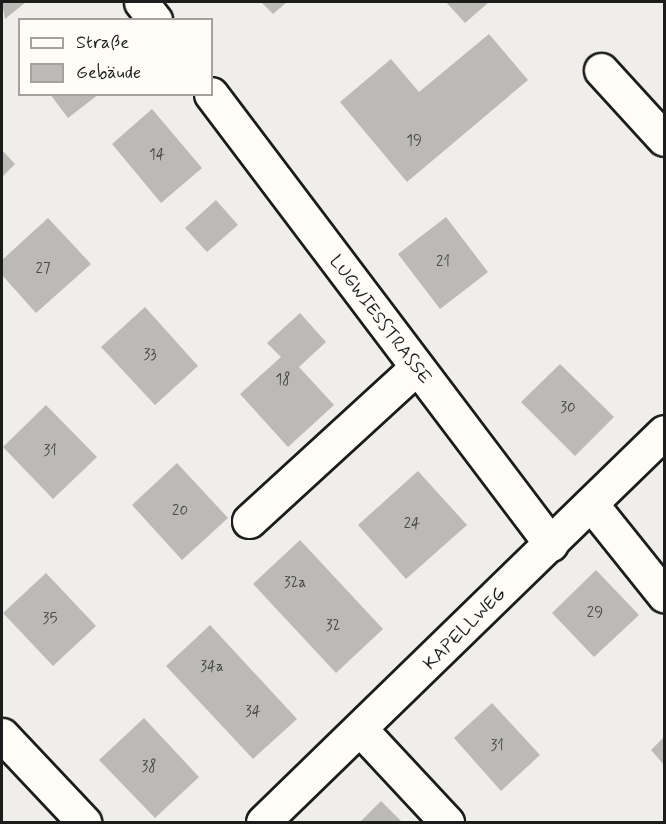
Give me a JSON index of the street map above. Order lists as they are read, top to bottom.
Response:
{
  "streets": {
    "street": ["LUGWIESSTRASSE", "KAPELLWEG"]
  },
  "crossings": [
    ["LUGWIESSTRASSE", "KAPELLWEG"]
  ],
  "house_numbers": [
    "19",
    "14",
    "21",
    "27",
    "33",
    "18",
    "30",
    "31",
    "20",
    "24",
    "32a",
    "29",
    "35",
    "32",
    "34a",
    "34",
    "31",
    "38"
  ],
  "legend": ["Straße", "Gebäude"]
}
